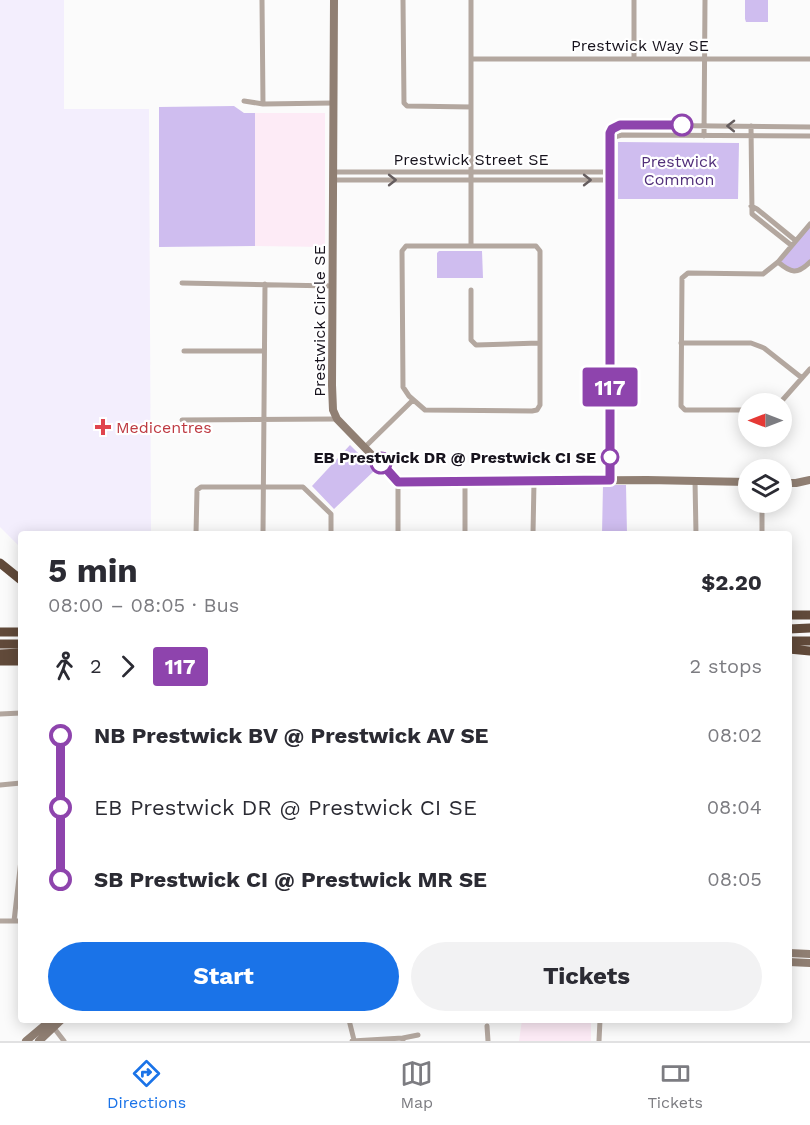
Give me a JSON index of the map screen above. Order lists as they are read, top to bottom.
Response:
{
  "streets": {
    "street": ["Prestwick Way SE", "Prestwick Street SE", "Prestwick Circle SE"]
  },
  "crossings": [
    ["Prestwick Street SE", "Prestwick Circle SE"]
  ],
  "parks": ["Prestwick Common"],
  "places": {
    "health": ["Medicentres"],
    "other": ["EB Prestwick DR @ Prestwick CI SE"]
  },
  "lines": ["bus line 117"],
  "north": "left",
  "page": {
    "on_map": "117",
    "heading": ["5 min", "08:00 – 08:05 · Bus", "$2.20"],
    "legs": ["2", "117", "2 stops"],
    "list": [
      {
        "name": "NB Prestwick BV @ Prestwick AV SE",
        "value": "08:02"
      },
      {
        "name": "EB Prestwick DR @ Prestwick CI SE",
        "value": "08:04"
      },
      {
        "name": "SB Prestwick CI @ Prestwick MR SE",
        "value": "08:05"
      }
    ],
    "buttons": ["Start", "Tickets"],
    "tabs": ["Directions", "Map", "Tickets"]
  }
}
